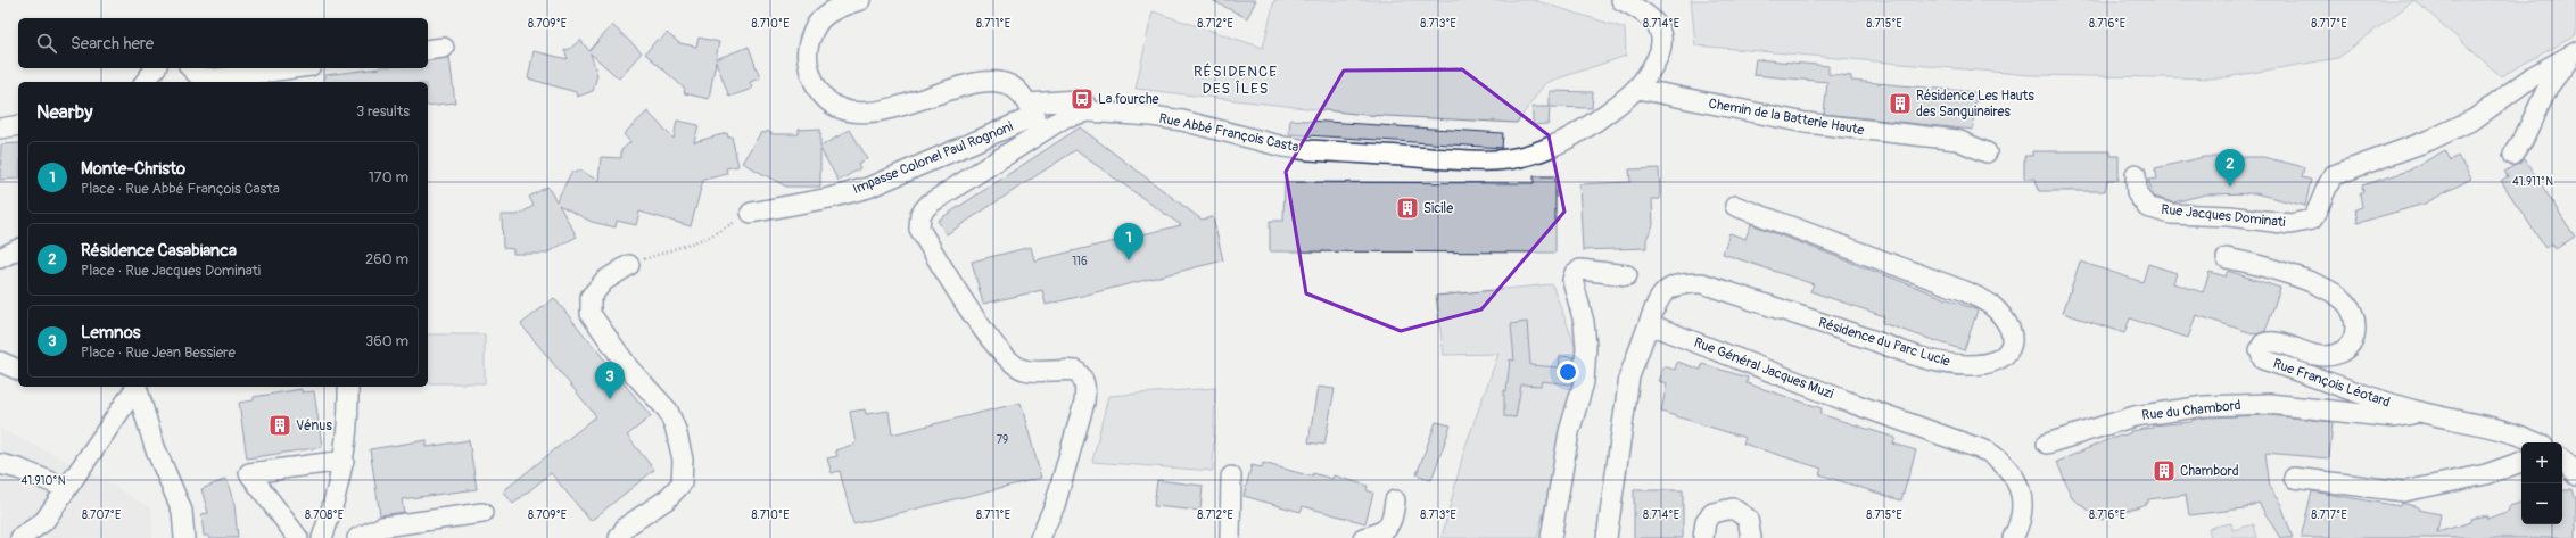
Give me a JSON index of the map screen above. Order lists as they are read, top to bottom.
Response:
{
  "streets": {
    "street": [
      "Chemin de la Batterie Haute",
      "Rue Abbé François Casta",
      "Impasse Colonel Paul Rognoni",
      "Rue Jacques Dominati",
      "Résidence du Parc Lucie",
      "Rue Général Jacques Muzi",
      "Rue François Léotard",
      "Rue du Chambord"
    ]
  },
  "crossings": [
    ["Chemin de la Batterie Haute", "Rue Abbé François Casta"],
    ["Rue Abbé François Casta", "Impasse Colonel Paul Rognoni"],
    ["Résidence du Parc Lucie", "Rue Général Jacques Muzi"],
    ["Rue François Léotard", "Rue du Chambord"]
  ],
  "districts": ["RÉSIDENCE DES ÎLES"],
  "places": {
    "bus stop": ["La fourche"],
    "building": [
      "Résidence Les Hauts des Sanguinaires",
      "Sicile",
      "Vénus",
      "Chambord"
    ]
  },
  "house_numbers": ["116", "79"],
  "page": {
    "search": "Search here",
    "heading": ["Nearby", "3 results"],
    "list": [
      {
        "mark": "1",
        "name": "Monte-Christo",
        "note": "Place · Rue Abbé François Casta",
        "value": "170 m"
      },
      {
        "mark": "2",
        "name": "Résidence Casabianca",
        "note": "Place · Rue Jacques Dominati",
        "value": "260 m"
      },
      {
        "mark": "3",
        "name": "Lemnos",
        "note": "Place · Rue Jean Bessiere",
        "value": "360 m"
      }
    ],
    "pins": ["2", "1", "3"],
    "map_buttons": ["+", "−"]
  },
  "coordinates": [
    "8.709°E",
    "8.710°E",
    "8.711°E",
    "8.712°E",
    "8.713°E",
    "8.714°E",
    "8.715°E",
    "8.716°E",
    "8.717°E",
    "41.911°N",
    "41.910°N",
    "8.707°E",
    "8.708°E"
  ]
}
